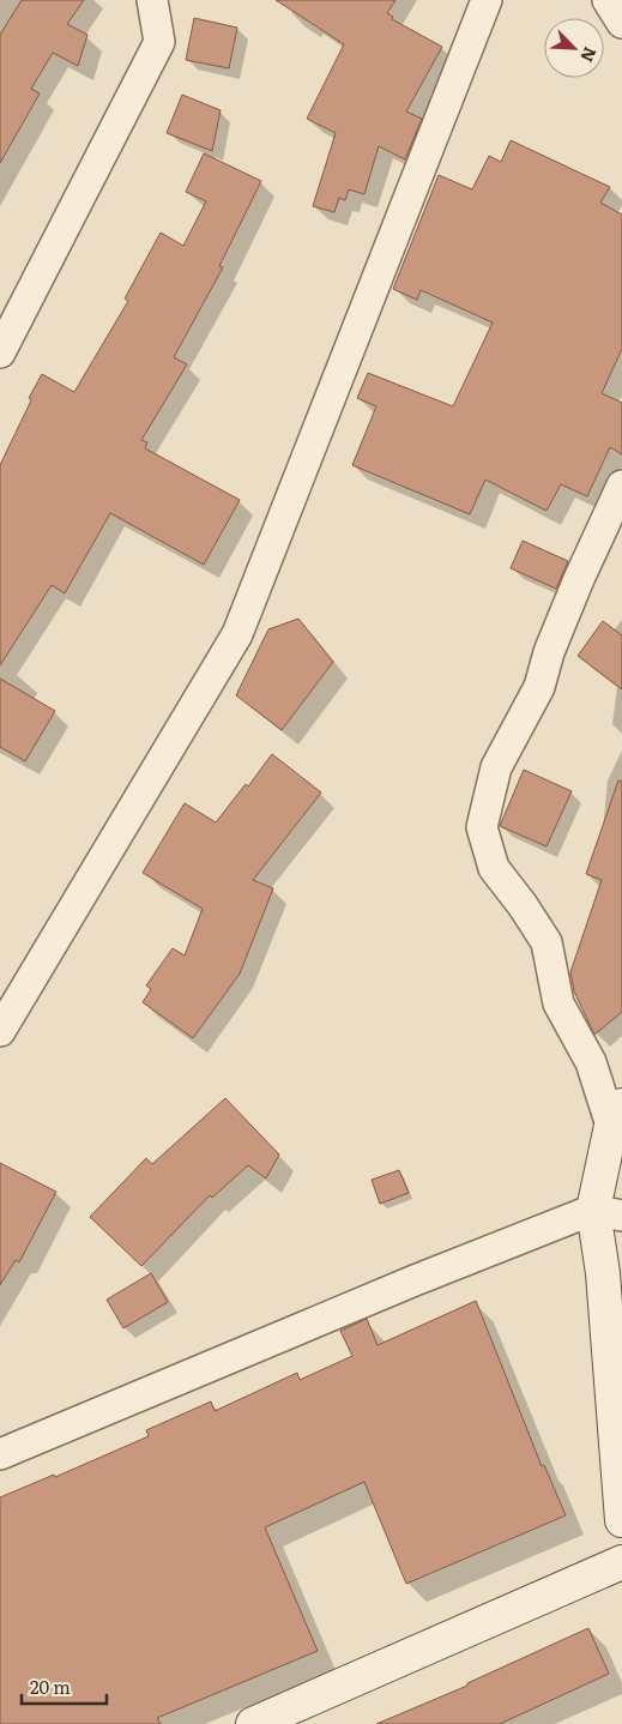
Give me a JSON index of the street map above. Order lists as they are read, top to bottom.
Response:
{
  "scale_bar": "20 m",
  "north": "bottom right"
}
